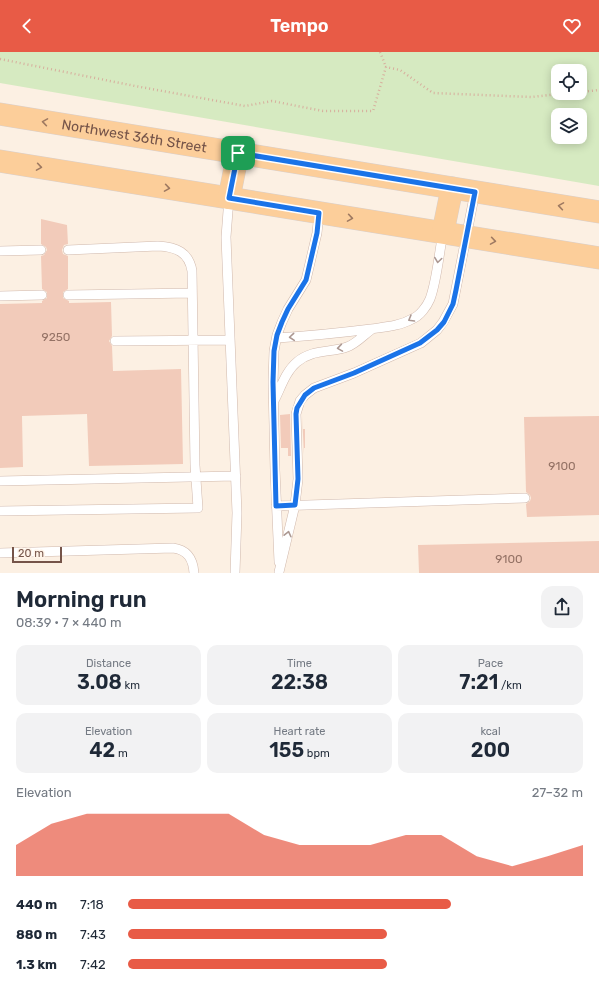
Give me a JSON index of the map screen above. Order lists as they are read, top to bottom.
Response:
{
  "streets": {
    "main road": ["Northwest 36th Street"]
  },
  "house_numbers": ["9250", "9100", "9100"],
  "scale_bar": "20 m",
  "page": {
    "header": "Tempo",
    "scale": "20 m",
    "heading": ["Morning run", "08:39 · 7 × 440 m"],
    "stats": [
      ["Distance", "3.08 km"],
      ["Time", "22:38"],
      ["Pace", "7:21 /km"],
      ["Elevation", "42 m"],
      ["Heart rate", "155 bpm"],
      ["kcal", "200"]
    ],
    "chart": ["Elevation", "27–32 m"],
    "list": [
      {
        "name": "440 m",
        "note": "7:18"
      },
      {
        "name": "880 m",
        "note": "7:43"
      },
      {
        "name": "1.3 km",
        "note": "7:42"
      }
    ]
  }
}
